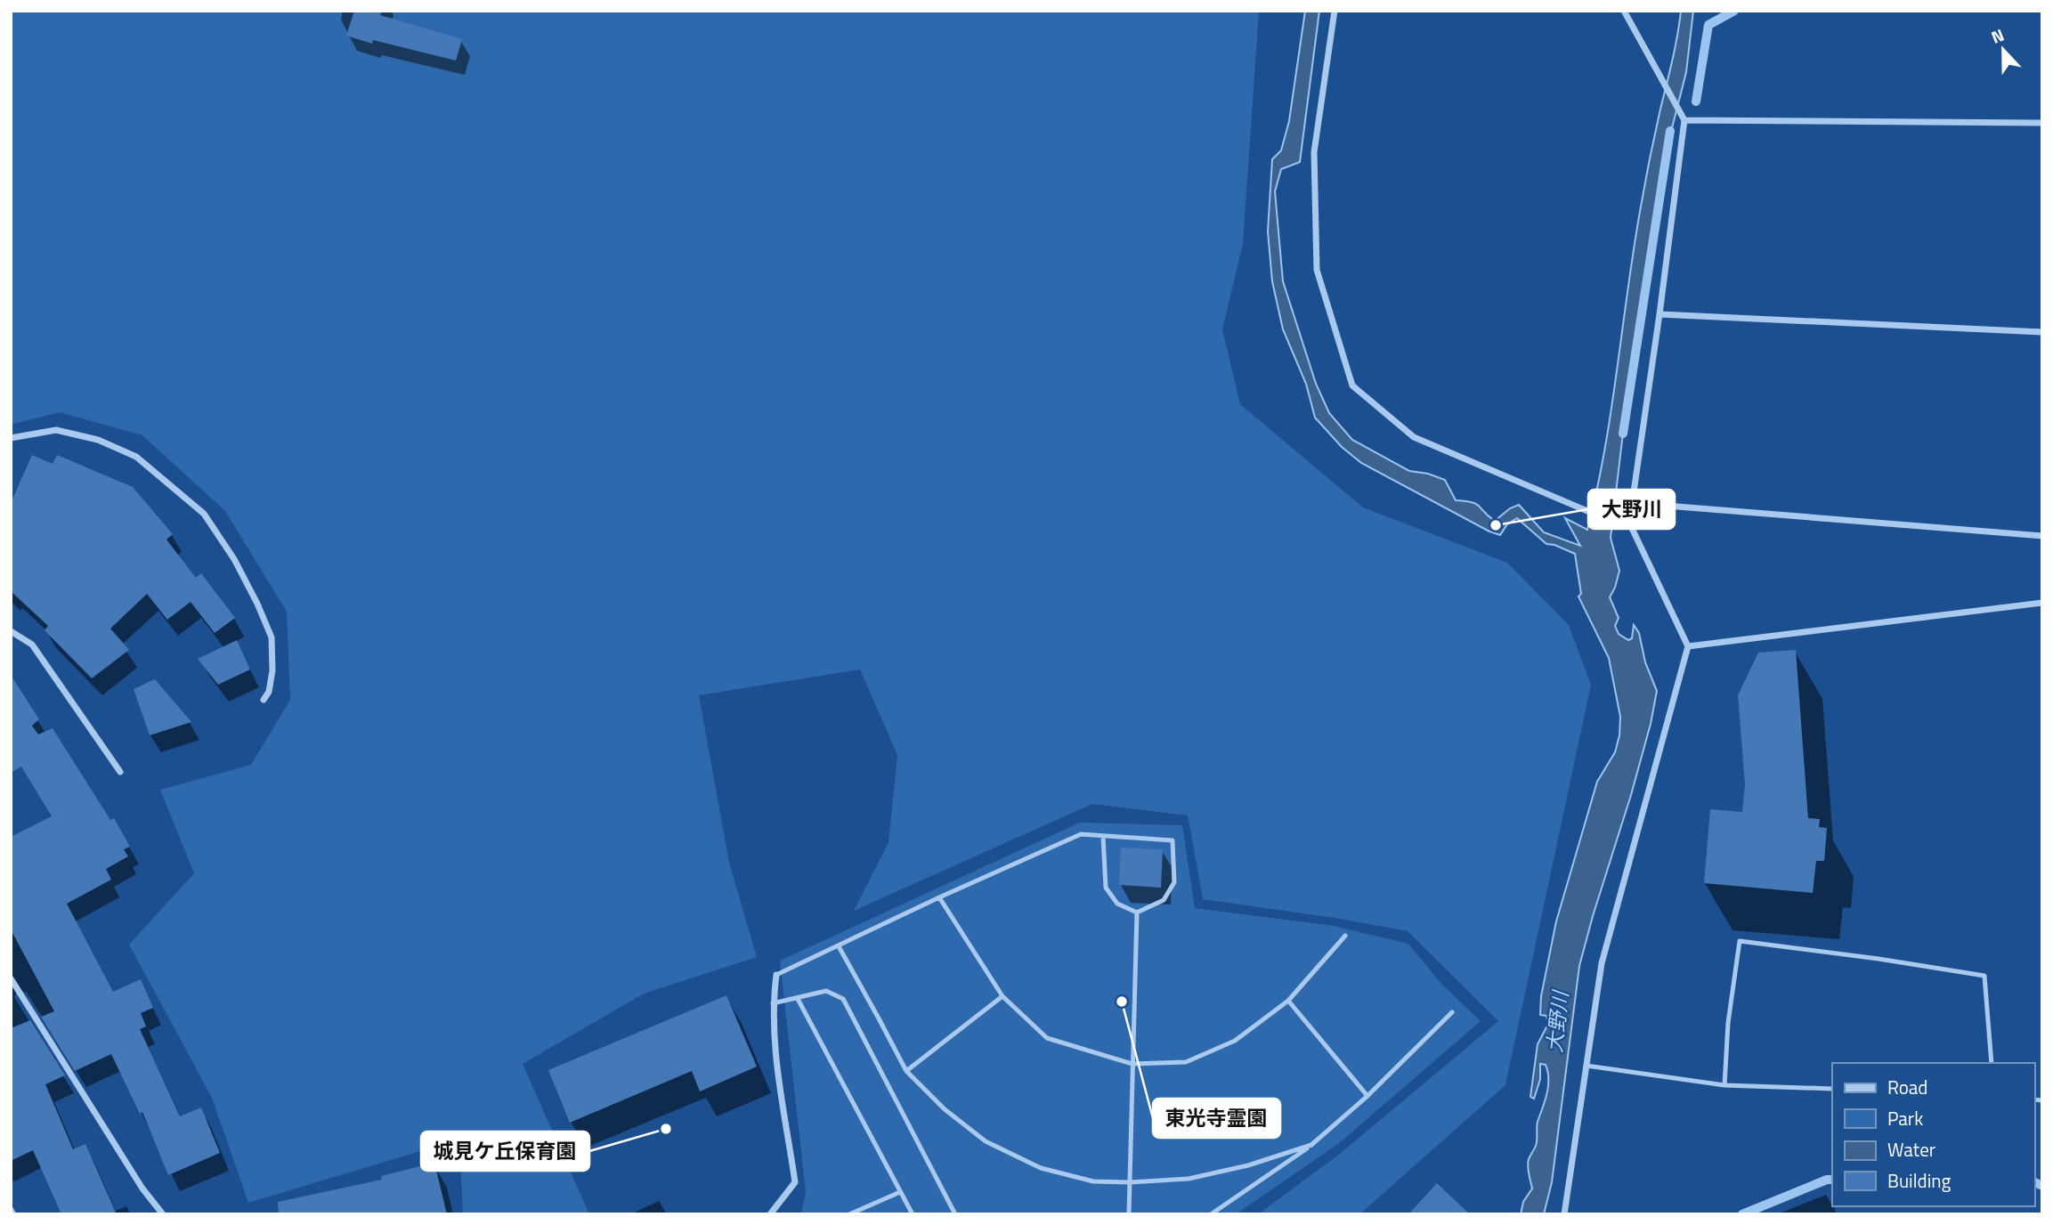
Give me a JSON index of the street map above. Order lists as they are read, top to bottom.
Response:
{
  "water": ["大野川"],
  "places": ["大野川", "東光寺霊園", "城見ケ丘保育園"],
  "legend": [
    "Road",
    "Park",
    "Water",
    "Building"
  ],
  "north": "top"
}
